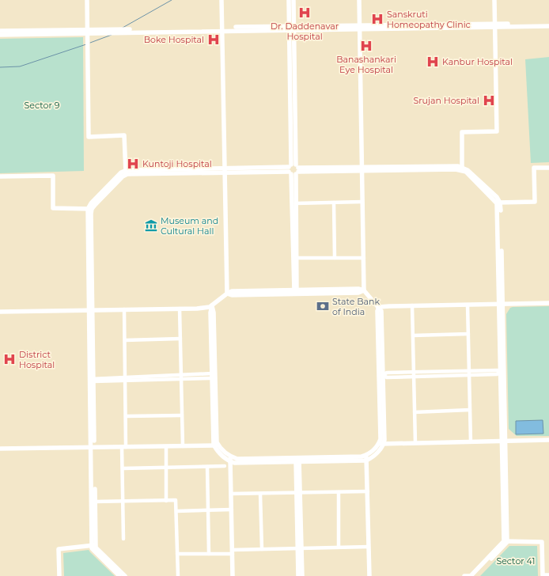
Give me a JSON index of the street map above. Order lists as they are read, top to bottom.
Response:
{
  "parks": ["Sector 9", "Sector 41"],
  "places": {
    "hospital": [
      "Dr. Daddenavar Hospital",
      "Sanskruti Homeopathy Clinic",
      "Boke Hospital",
      "Banashankari Eye Hospital",
      "Kanbur Hospital",
      "Srujan Hospital",
      "Kuntoji Hospital",
      "District Hospital"
    ],
    "museum": ["Museum and Cultural Hall"],
    "bank": ["State Bank of India"]
  }
}
